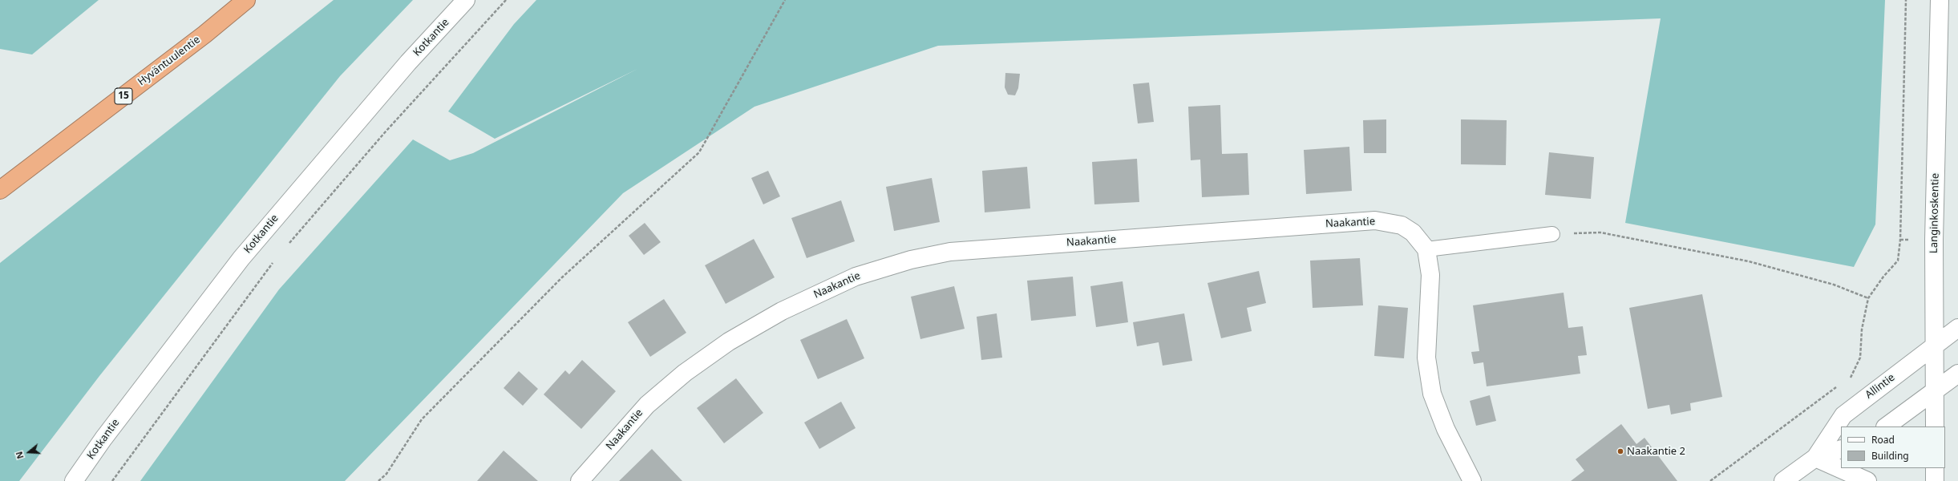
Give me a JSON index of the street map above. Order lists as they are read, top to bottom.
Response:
{
  "streets": {
    "highway": ["Hyväntuulentie", "15"],
    "street": [
      "Kotkantie",
      "Langinkoskentie",
      "Naakantie",
      "Allintie"
    ]
  },
  "crossings": [
    ["Langinkoskentie", "Allintie"]
  ],
  "places": ["Naakantie 2"],
  "legend": ["Road", "Building"],
  "north": "left"
}
